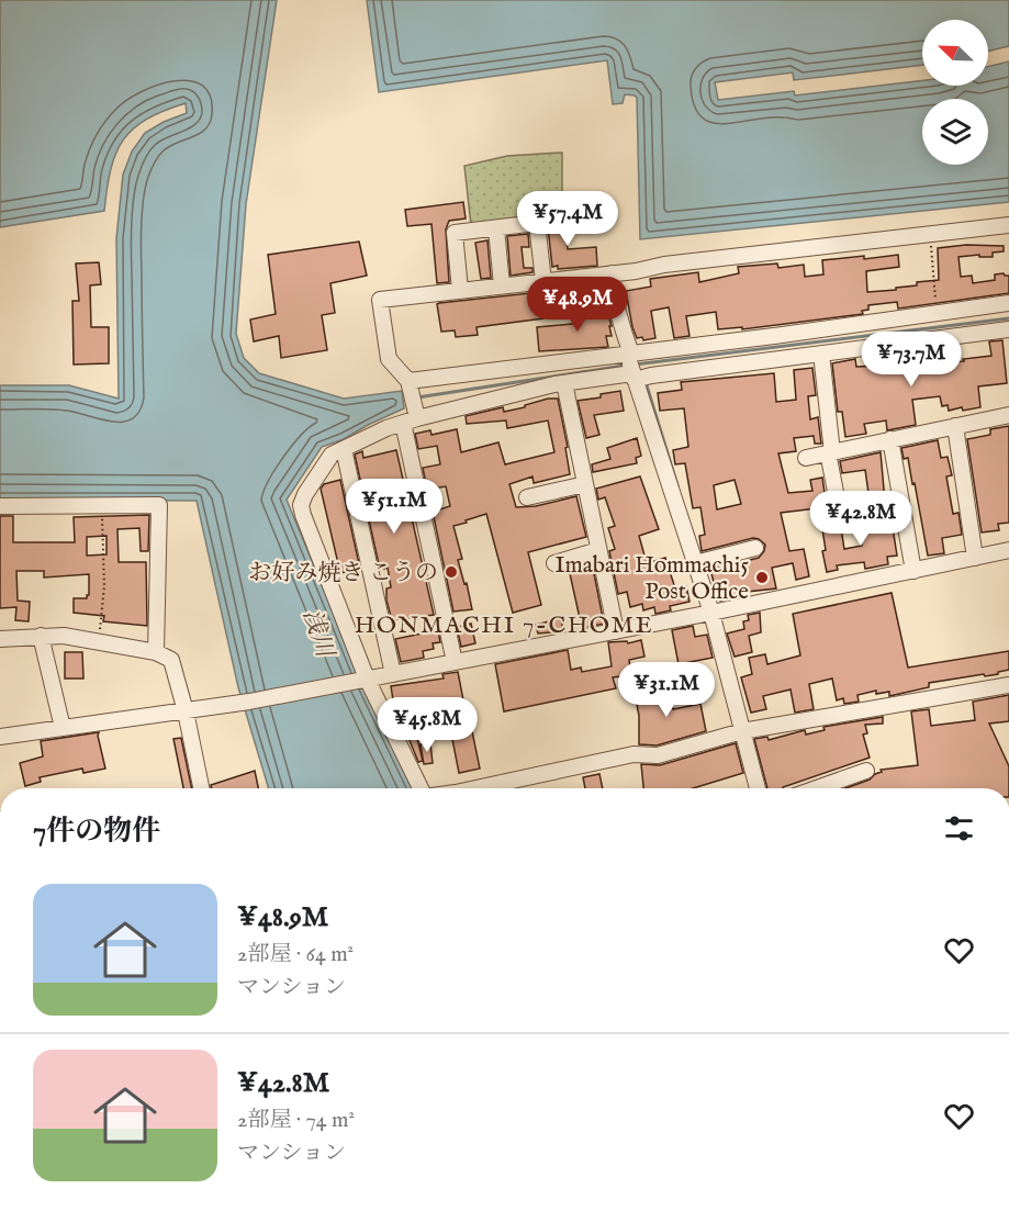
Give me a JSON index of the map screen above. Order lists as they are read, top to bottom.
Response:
{
  "districts": ["HONMACHI 7-CHOME"],
  "water": ["浅川"],
  "places": ["お好み焼き こうの", "Imabari Hommachi5 Post Office"],
  "north": "top left",
  "page": {
    "price": [
      "¥57.4M",
      "¥48.9M",
      "¥73.7M",
      "¥51.1M",
      "¥42.8M",
      "¥31.1M",
      "¥45.8M"
    ],
    "heading": "7件の物件",
    "list": [
      {
        "name": "¥48.9M",
        "note": "2部屋 · 64 m² · マンション"
      },
      {
        "name": "¥42.8M",
        "note": "2部屋 · 74 m² · マンション"
      }
    ]
  }
}
